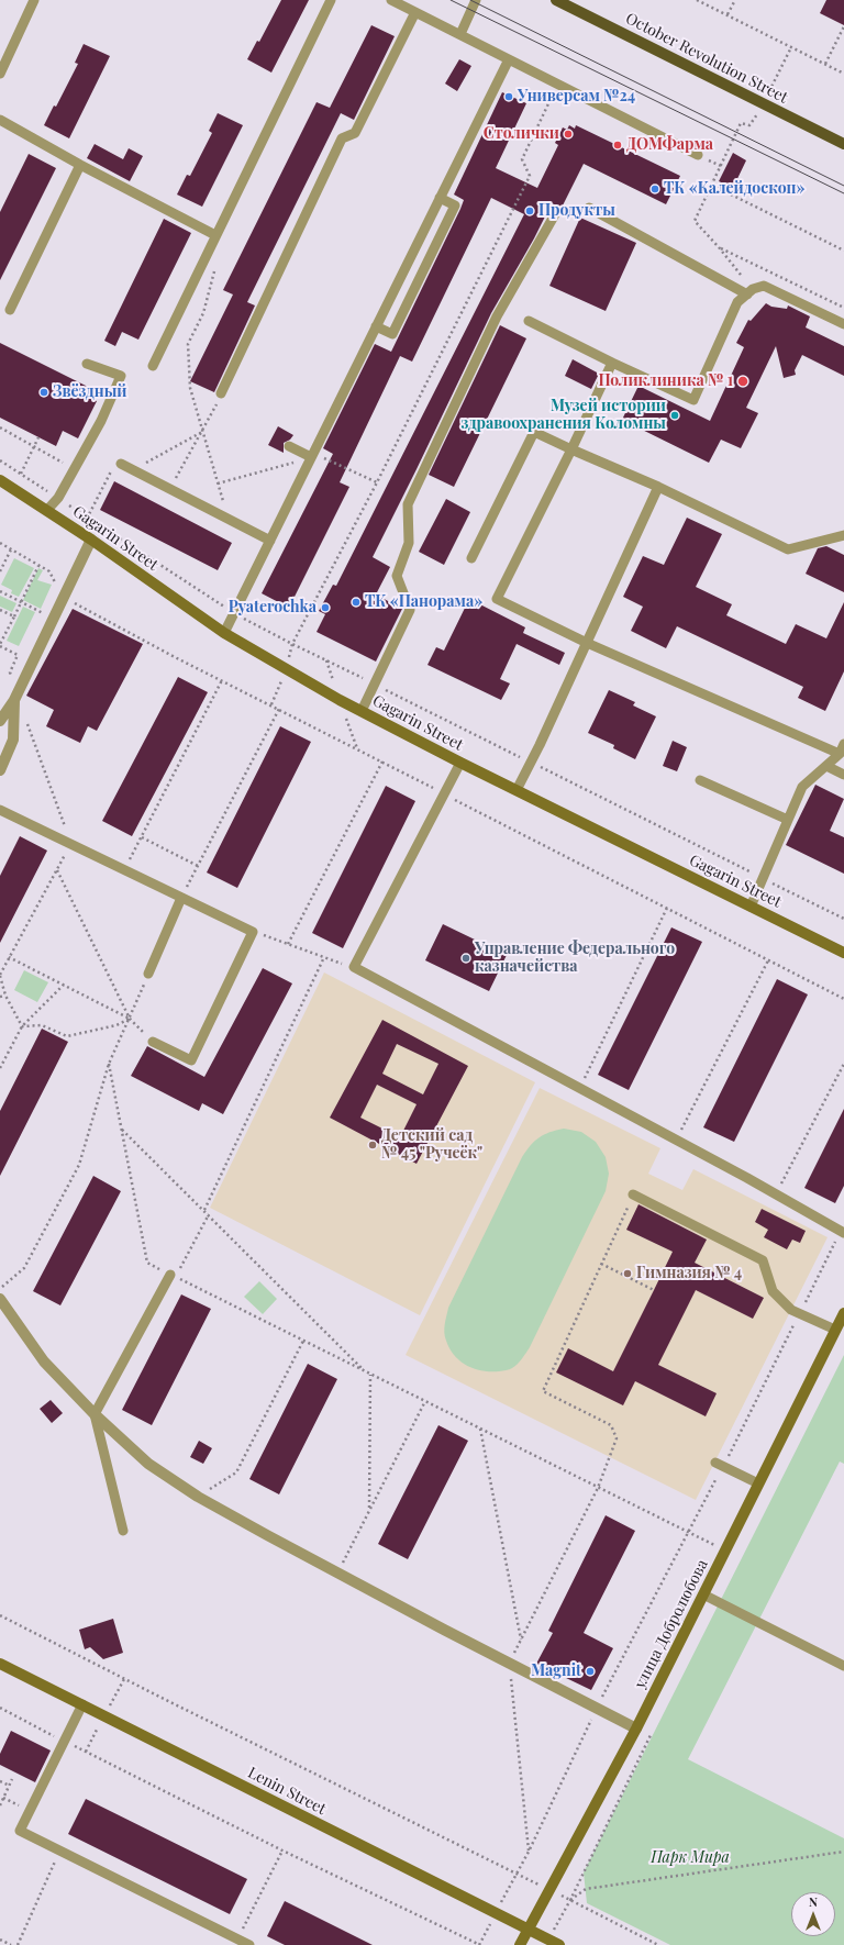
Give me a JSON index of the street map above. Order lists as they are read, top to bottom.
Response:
{
  "streets": {
    "main road": ["October Revolution Street"],
    "street": ["Gagarin Street", "улица Добролюбова", "Lenin Street"]
  },
  "crossings": [
    ["улица Добролюбова", "Lenin Street"]
  ],
  "parks": ["Парк Мира"],
  "places": [
    "Универсам №24",
    "Столички",
    "ДОМФарма",
    "ТК «Калейдоскоп»",
    "Продукты",
    "Поликлиника № 1",
    "Звёздный",
    "Музей истории здравоохранения Коломны",
    "ТК «Панорама»",
    "Pyaterochka",
    "Управление Федерального казначейства",
    "Детский сад № 45 \"Ручеёк\"",
    "Гимназия № 4",
    "Magnit"
  ],
  "north": "top"
}
